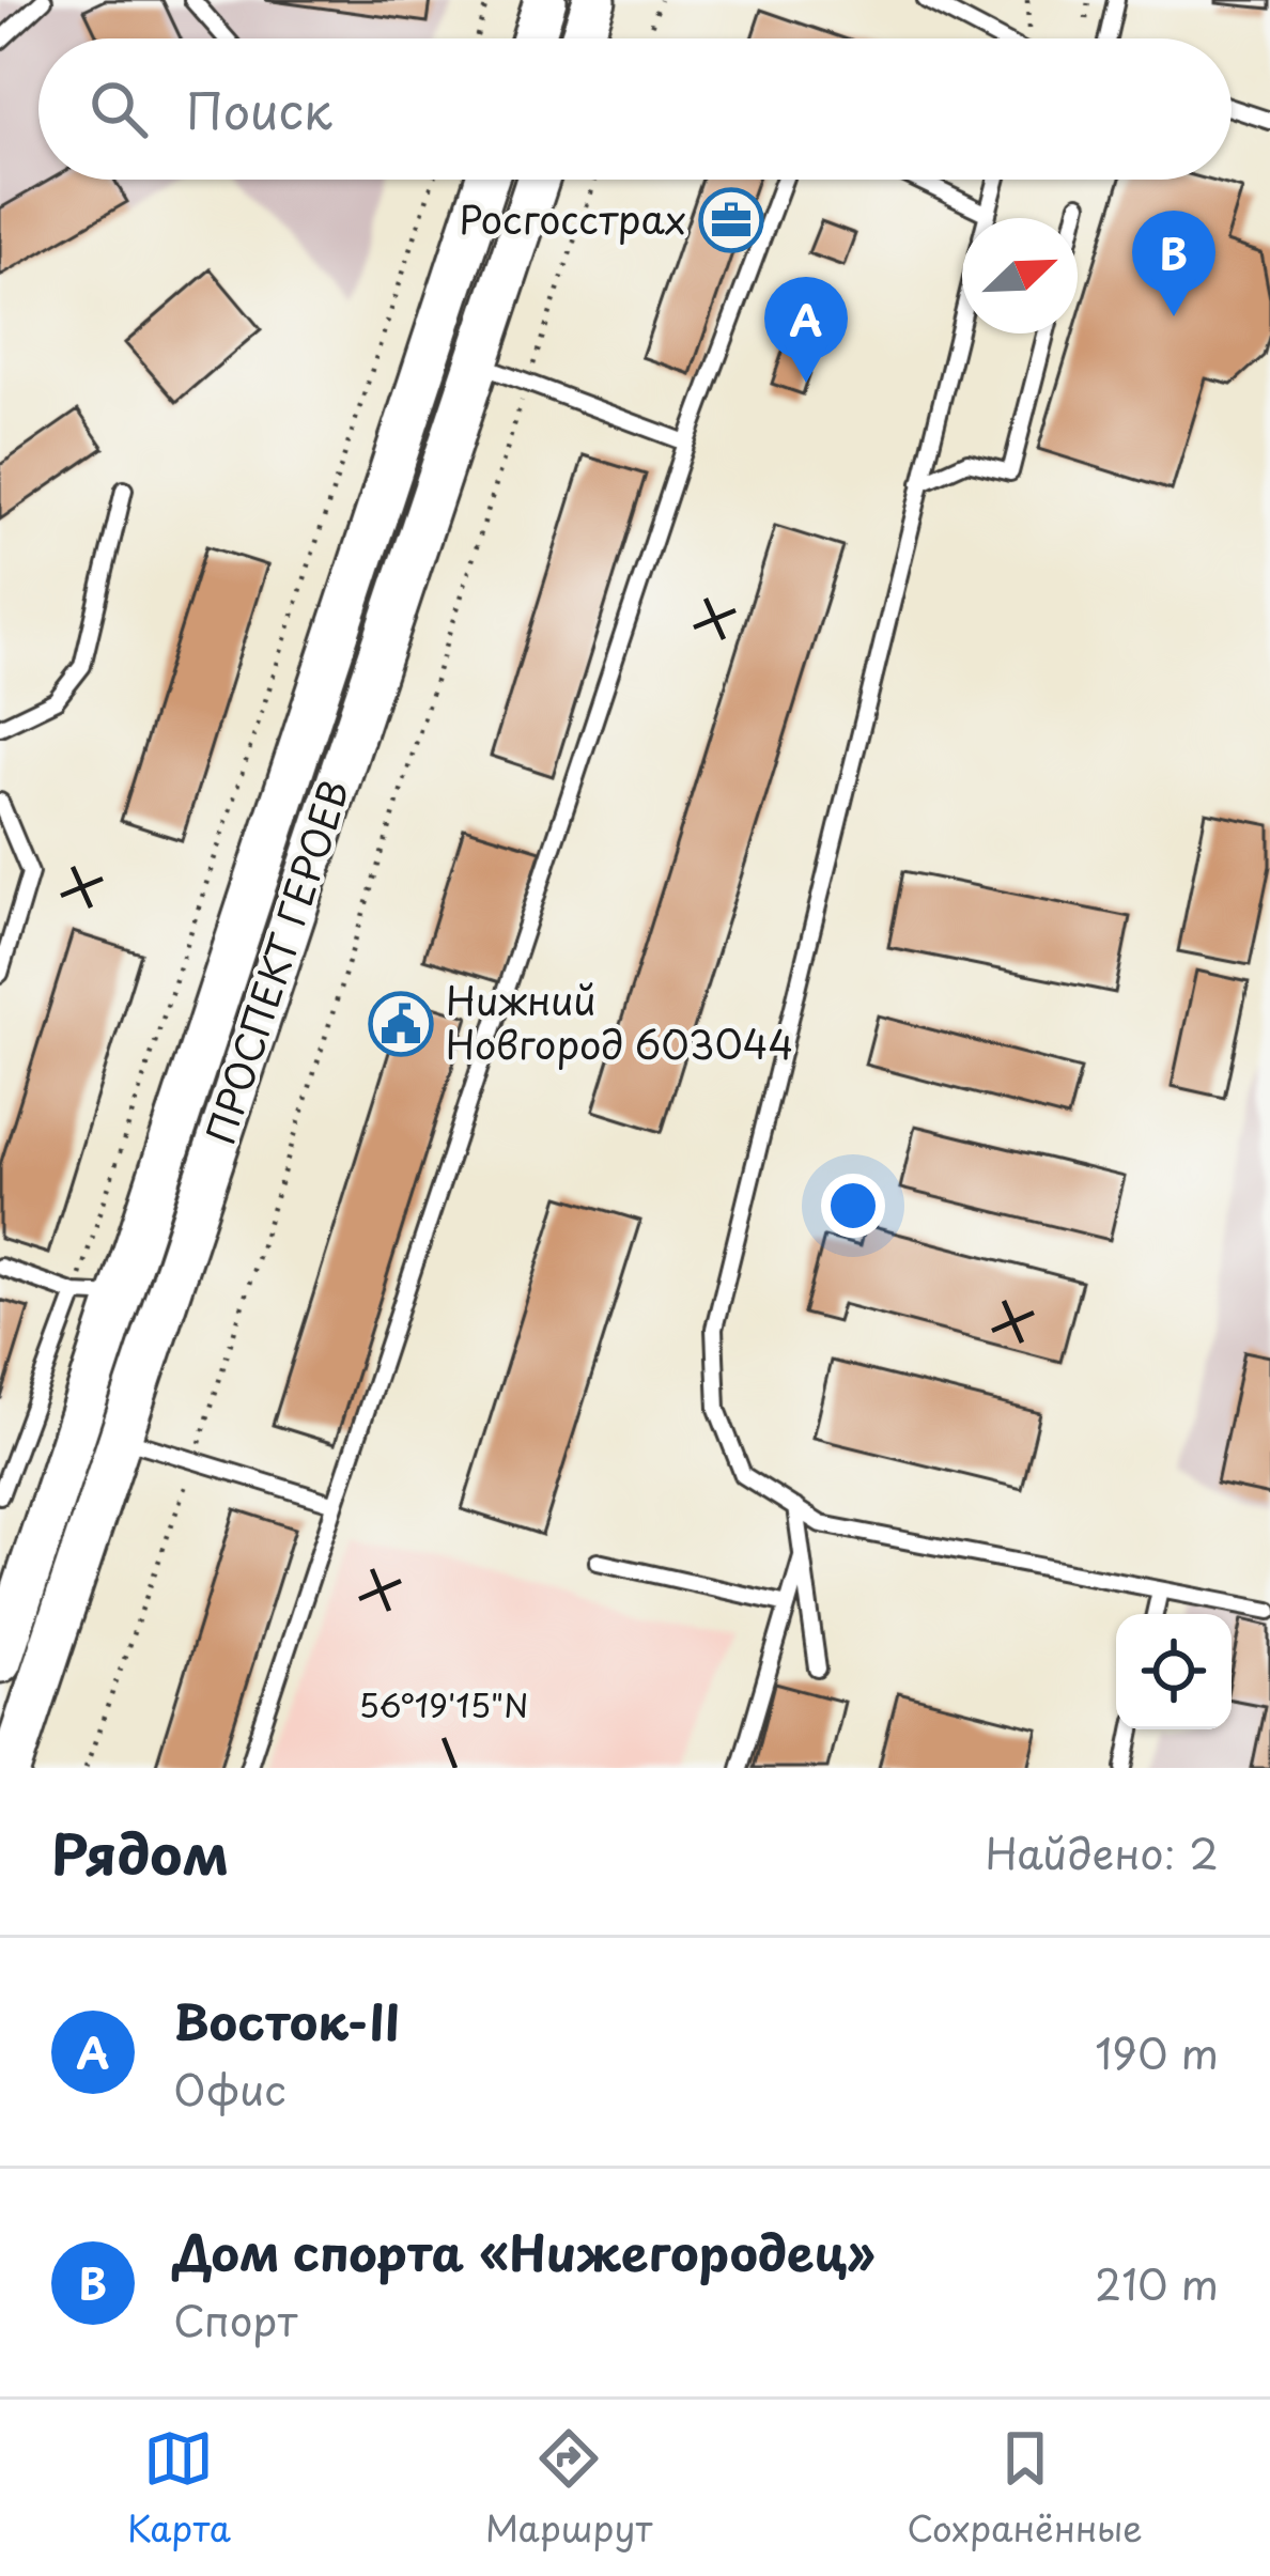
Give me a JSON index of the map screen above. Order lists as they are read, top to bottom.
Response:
{
  "streets": {
    "main road": ["ПРОСПЕКТ ГЕРОЕВ"]
  },
  "places": {
    "office": ["Росгосстрах"],
    "public building": ["Нижний Новгород 603044"]
  },
  "north": "top right",
  "page": {
    "search": "Поиск",
    "pins": ["B", "A"],
    "heading": ["Рядом", "Найдено: 2"],
    "list": [
      {
        "mark": "A",
        "name": "Восток-II",
        "note": "Офис",
        "value": "190 m"
      },
      {
        "mark": "B",
        "name": "Дом спорта «Нижегородец»",
        "note": "Спорт",
        "value": "210 m"
      }
    ],
    "nav": ["Карта", "Маршрут", "Сохранённые"]
  },
  "coordinates": ["56°19'15\"N"]
}
